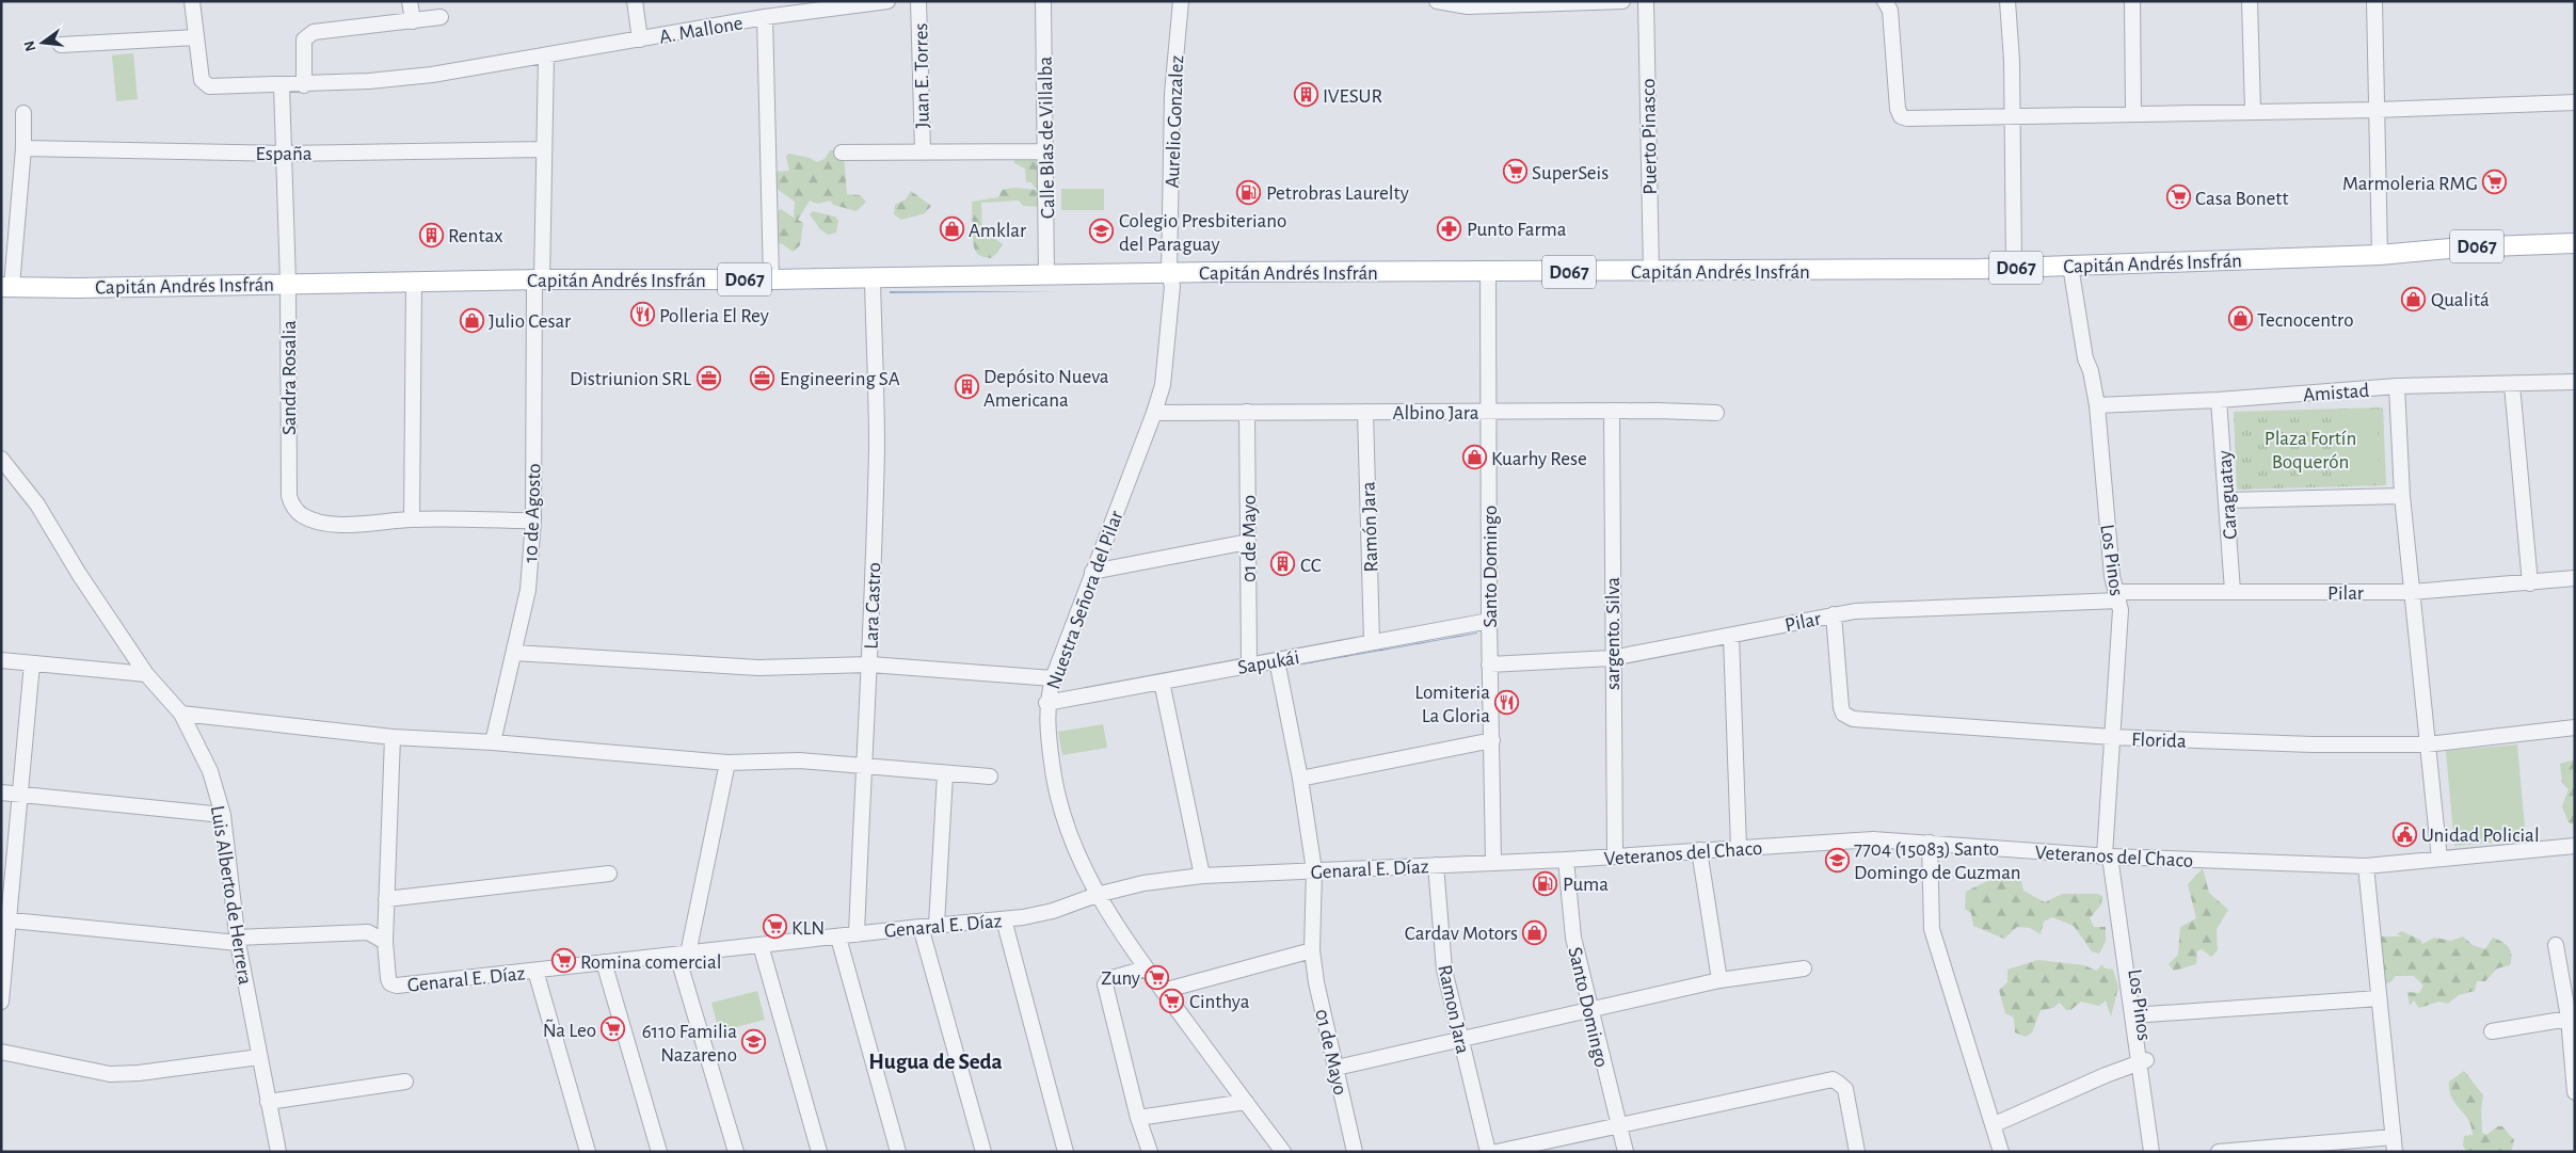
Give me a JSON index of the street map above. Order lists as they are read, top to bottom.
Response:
{
  "streets": {
    "main road": ["D067", "Capitán Andrés Insfrán"],
    "street": [
      "A. Mallone",
      "Juan E. Torres",
      "Aurelio Gonzalez",
      "Puerto Pinasco",
      "Calle Blas de Villalba",
      "España",
      "Sandra Rosalia",
      "Amistad",
      "Albino Jara",
      "Caraguatay",
      "10 de Agosto",
      "Ramón Jara",
      "01 de Mayo",
      "Los Pinos",
      "Santo Domingo",
      "Pilar",
      "Nuestra Señora del Pilar",
      "Lara Castro",
      "sargento. Silva",
      "Sapukái",
      "Florida",
      "Veteranos del Chaco",
      "Genaral E. Díaz",
      "Luis Alberto de Herrera",
      "Ramon Jara"
    ]
  },
  "crossings": [
    ["A. Mallone", "Sandra Rosalia"],
    ["A. Mallone", "10 de Agosto"],
    ["Aurelio Gonzalez", "Capitán Andrés Insfrán"],
    ["Aurelio Gonzalez", "Nuestra Señora del Pilar"],
    ["Puerto Pinasco", "Capitán Andrés Insfrán"],
    ["Calle Blas de Villalba", "Capitán Andrés Insfrán"],
    ["España", "Sandra Rosalia"],
    ["España", "10 de Agosto"],
    ["Capitán Andrés Insfrán", "Sandra Rosalia"],
    ["Capitán Andrés Insfrán", "10 de Agosto"],
    ["Capitán Andrés Insfrán", "Los Pinos"],
    ["Capitán Andrés Insfrán", "Santo Domingo"],
    ["Capitán Andrés Insfrán", "Nuestra Señora del Pilar"],
    ["Capitán Andrés Insfrán", "Lara Castro"],
    ["Amistad", "Caraguatay"],
    ["Amistad", "Los Pinos"],
    ["Albino Jara", "Ramón Jara"],
    ["Albino Jara", "01 de Mayo"],
    ["Albino Jara", "Santo Domingo"],
    ["Albino Jara", "Nuestra Señora del Pilar"],
    ["Albino Jara", "sargento. Silva"],
    ["Caraguatay", "Pilar"],
    ["Ramón Jara", "Sapukái"],
    ["01 de Mayo", "Sapukái"],
    ["01 de Mayo", "Genaral E. Díaz"],
    ["Los Pinos", "Pilar"],
    ["Los Pinos", "Florida"],
    ["Los Pinos", "Veteranos del Chaco"],
    ["Santo Domingo", "Pilar"],
    ["Santo Domingo", "Sapukái"],
    ["Santo Domingo", "Veteranos del Chaco"],
    ["Santo Domingo", "Genaral E. Díaz"],
    ["Pilar", "sargento. Silva"],
    ["Pilar", "Florida"],
    ["Nuestra Señora del Pilar", "Sapukái"],
    ["Nuestra Señora del Pilar", "Genaral E. Díaz"],
    ["Lara Castro", "Genaral E. Díaz"],
    ["sargento. Silva", "Veteranos del Chaco"],
    ["Veteranos del Chaco", "Genaral E. Díaz"],
    ["Genaral E. Díaz", "Ramon Jara"]
  ],
  "districts": ["Hugua de Seda"],
  "parks": ["Plaza Fortín Boquerón"],
  "places": {
    "building": [
      "IVESUR",
      "Rentax",
      "Depósito Nueva Americana",
      "CC"
    ],
    "supermarket": [
      "SuperSeis",
      "Marmoleria RMG",
      "Casa Bonett",
      "KLN",
      "Romina comercial",
      "Zuny",
      "Cinthya",
      "Ña Leo"
    ],
    "fuel station": ["Petrobras Laurelty", "Puma"],
    "pharmacy": ["Punto Farma"],
    "shop": [
      "Amklar",
      "Qualitá",
      "Tecnocentro",
      "Julio Cesar",
      "Kuarhy Rese",
      "Cardav Motors"
    ],
    "school or university": ["Colegio Presbiteriano del Paraguay", "7704 (15083) Santo Domingo de Guzman", "6110 Familia Nazareno"],
    "restaurant": ["Polleria El Rey", "Lomiteria La Gloria"],
    "office": ["Distriunion SRL", "Engineering SA"],
    "public building": ["Unidad Policial"]
  },
  "north": "left"
}
